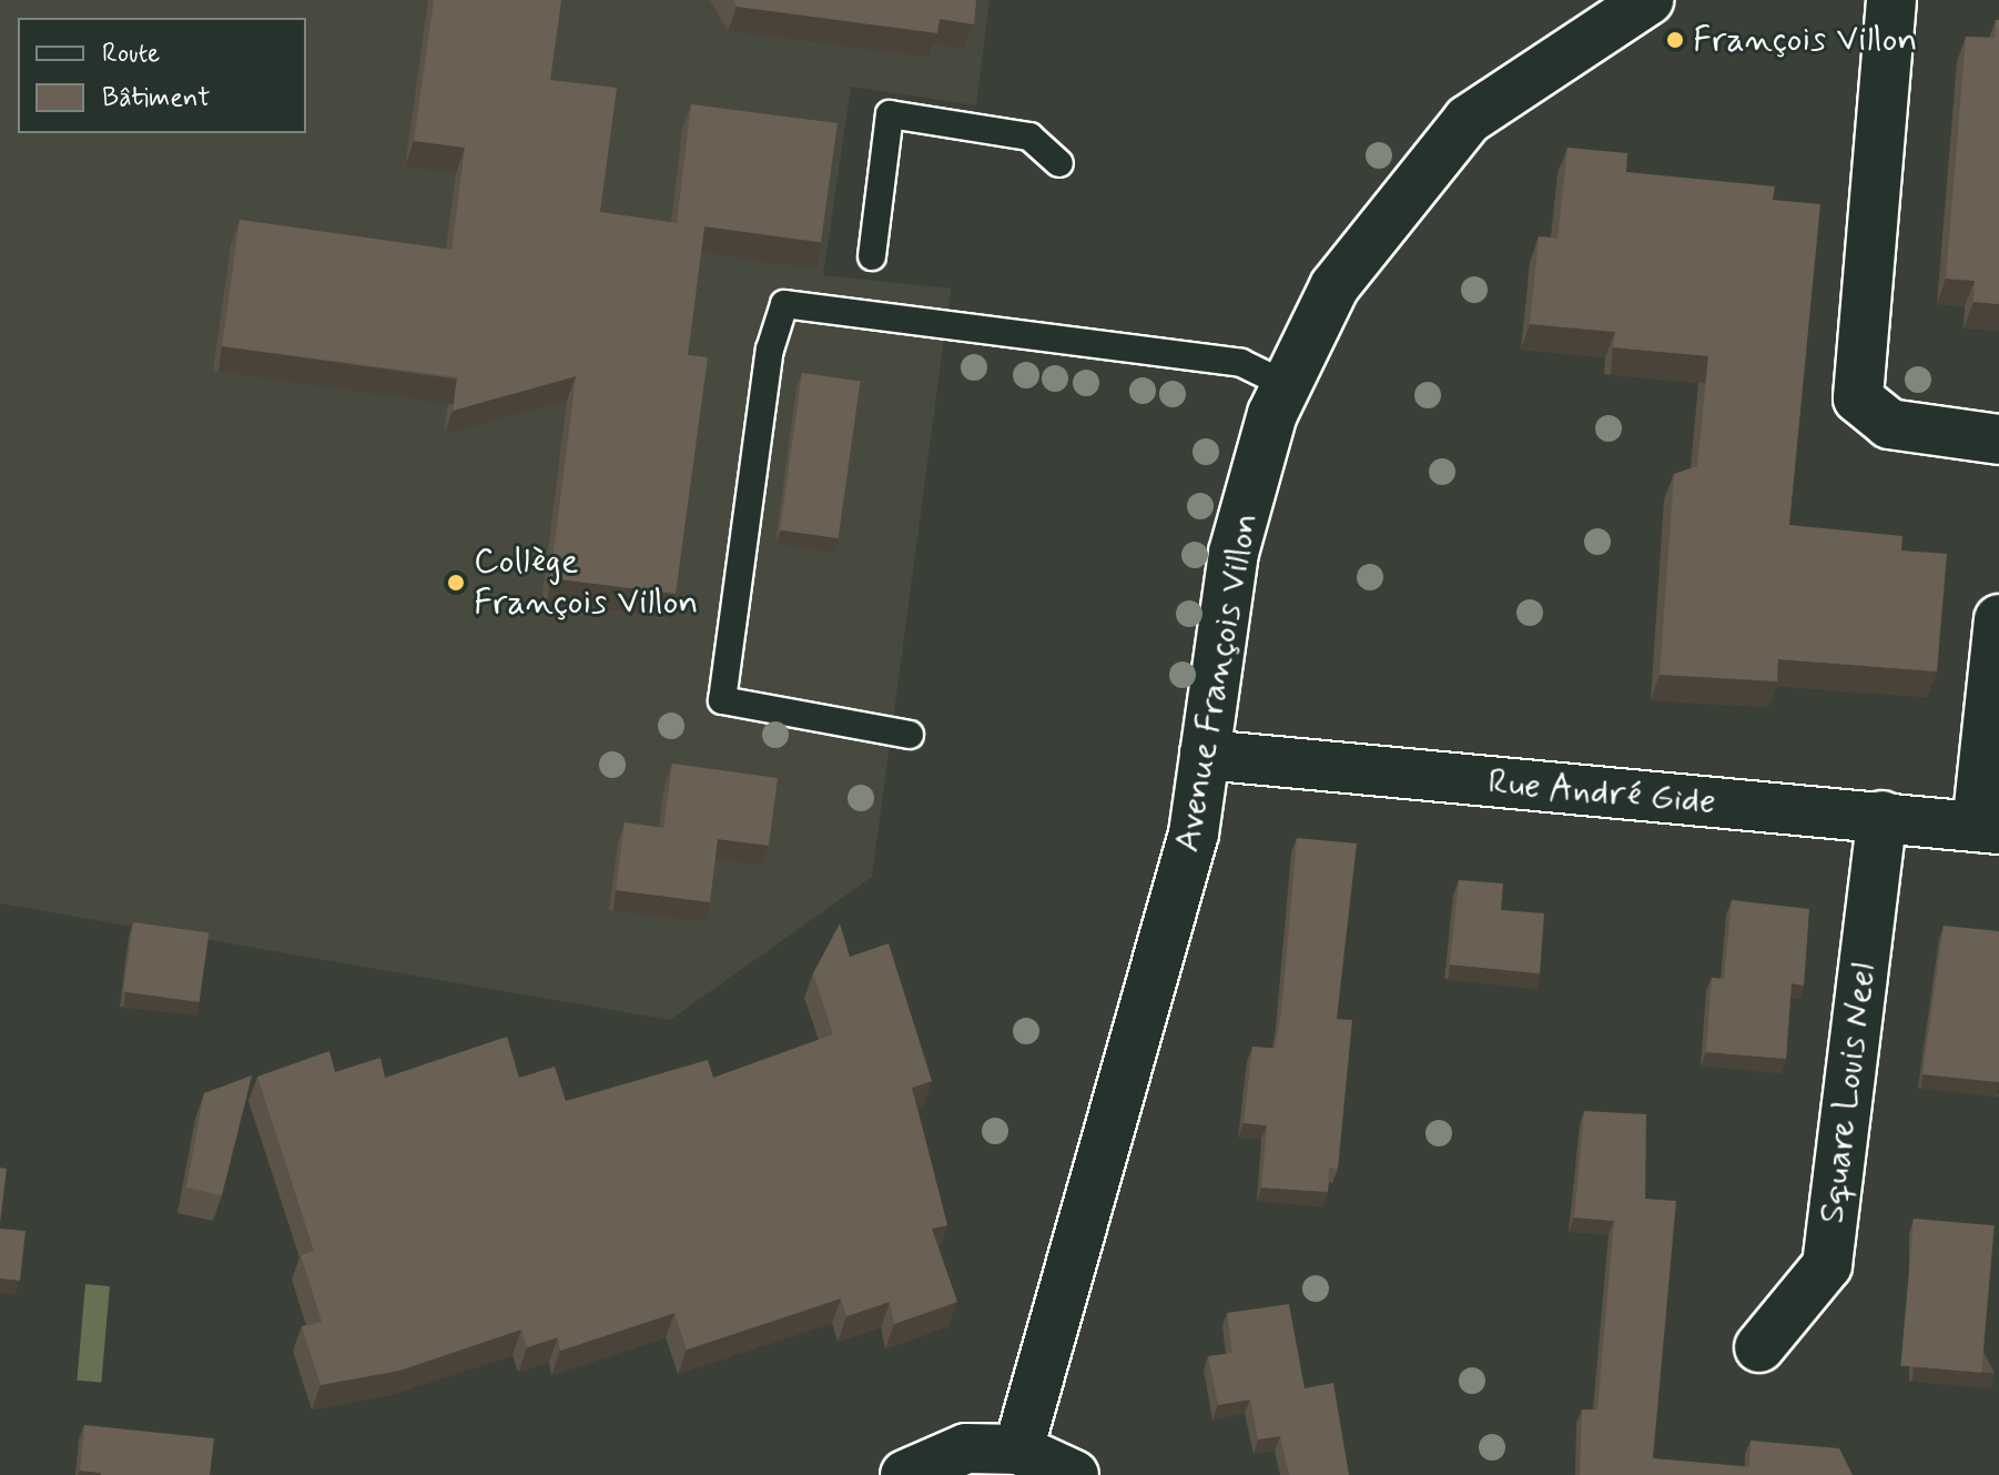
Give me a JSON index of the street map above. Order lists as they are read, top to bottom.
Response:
{
  "streets": {
    "street": ["Avenue François Villon", "Rue André Gide", "Square Louis Neel"]
  },
  "crossings": [
    ["Avenue François Villon", "Rue André Gide"],
    ["Rue André Gide", "Square Louis Neel"]
  ],
  "places": ["François Villon", "Collège François Villon"],
  "legend": ["Route", "Bâtiment"]
}
